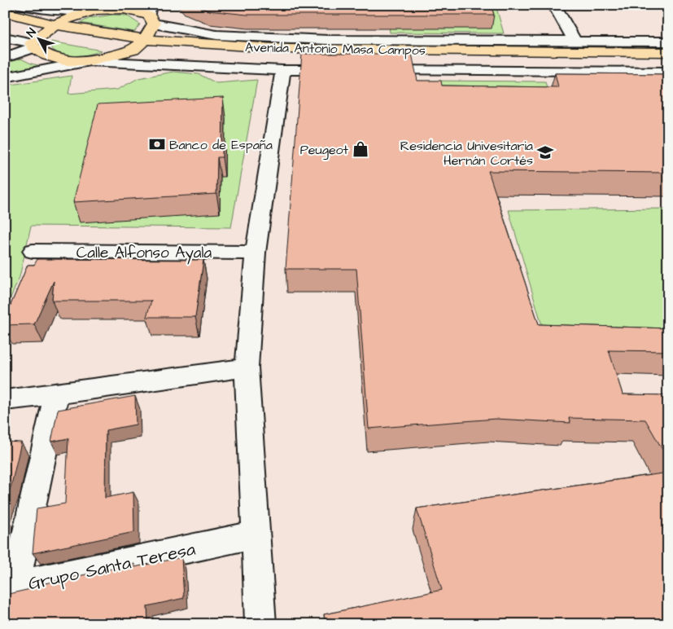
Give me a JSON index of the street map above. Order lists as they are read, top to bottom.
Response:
{
  "streets": {
    "highway": ["Avenida Antonio Masa Campos"],
    "street": ["Calle Alfonso Ayala", "Grupo Santa Teresa"]
  },
  "places": {
    "bank": ["Banco de España"],
    "shop": ["Peugeot"],
    "school or university": ["Residencia Univesitaria Hernán Cortés"]
  },
  "north": "top left"
}
